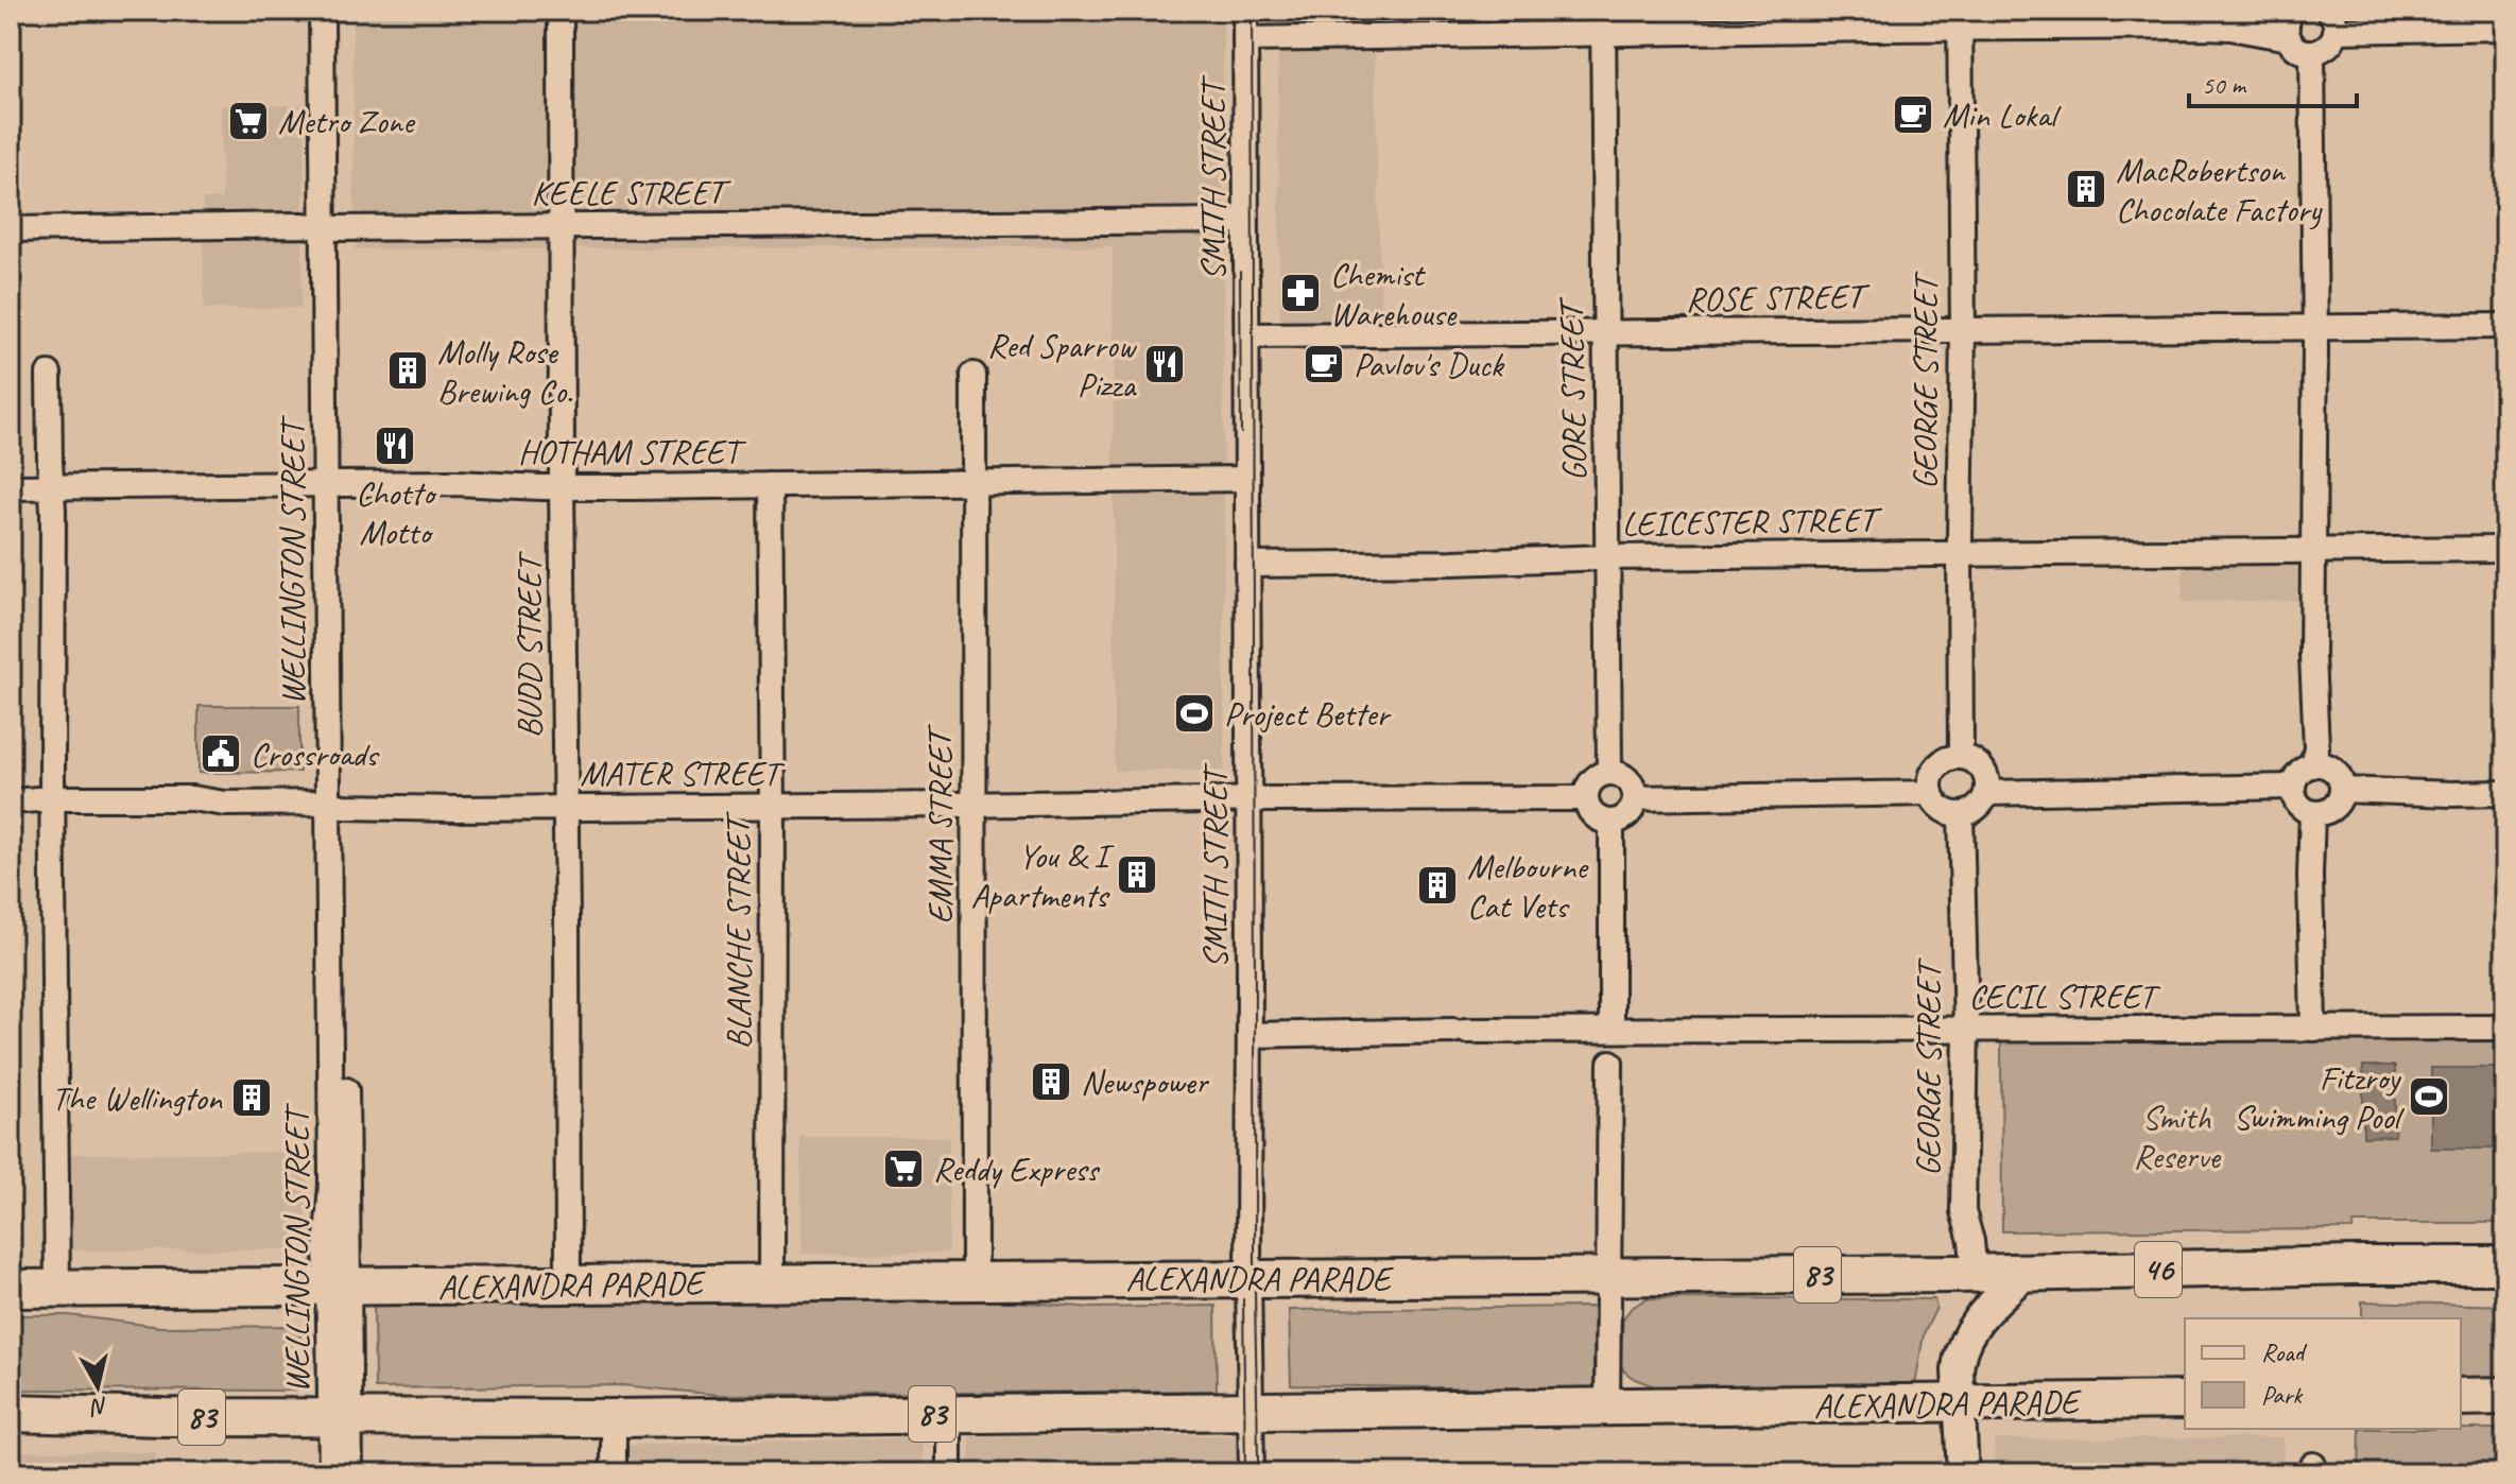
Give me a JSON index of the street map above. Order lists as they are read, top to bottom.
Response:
{
  "streets": {
    "highway": ["46", "83", "ALEXANDRA PARADE"],
    "street": [
      "SMITH STREET",
      "KEELE STREET",
      "ROSE STREET",
      "GEORGE STREET",
      "GORE STREET",
      "HOTHAM STREET",
      "LEICESTER STREET",
      "WELLINGTON STREET",
      "BUDD STREET",
      "MATER STREET",
      "EMMA STREET",
      "BLANCHE STREET",
      "CECIL STREET"
    ]
  },
  "crossings": [
    ["SMITH STREET", "KEELE STREET"],
    ["SMITH STREET", "ROSE STREET"],
    ["SMITH STREET", "HOTHAM STREET"],
    ["SMITH STREET", "LEICESTER STREET"],
    ["SMITH STREET", "MATER STREET"],
    ["SMITH STREET", "CECIL STREET"],
    ["SMITH STREET", "ALEXANDRA PARADE"],
    ["KEELE STREET", "WELLINGTON STREET"],
    ["KEELE STREET", "BUDD STREET"],
    ["ROSE STREET", "GEORGE STREET"],
    ["ROSE STREET", "GORE STREET"],
    ["GEORGE STREET", "LEICESTER STREET"],
    ["GEORGE STREET", "CECIL STREET"],
    ["GEORGE STREET", "ALEXANDRA PARADE"],
    ["GORE STREET", "LEICESTER STREET"],
    ["GORE STREET", "MATER STREET"],
    ["HOTHAM STREET", "WELLINGTON STREET"],
    ["HOTHAM STREET", "BUDD STREET"],
    ["HOTHAM STREET", "EMMA STREET"],
    ["HOTHAM STREET", "BLANCHE STREET"],
    ["WELLINGTON STREET", "MATER STREET"],
    ["WELLINGTON STREET", "ALEXANDRA PARADE"],
    ["BUDD STREET", "MATER STREET"],
    ["BUDD STREET", "ALEXANDRA PARADE"],
    ["MATER STREET", "EMMA STREET"],
    ["MATER STREET", "BLANCHE STREET"],
    ["EMMA STREET", "ALEXANDRA PARADE"],
    ["BLANCHE STREET", "ALEXANDRA PARADE"]
  ],
  "parks": ["Smith Reserve"],
  "places": {
    "cafe": ["Min Lokal", "Pavlov's Duck"],
    "supermarket": ["Metro Zone", "Reddy Express"],
    "building": [
      "MacRobertson Chocolate Factory",
      "Molly Rose Brewing Co.",
      "You & I Apartments",
      "Melbourne Cat Vets",
      "Newspower",
      "The Wellington"
    ],
    "pharmacy": ["Chemist Warehouse"],
    "restaurant": ["Red Sparrow Pizza", "Chotto Motto"],
    "sports": ["Project Better", "Fitzroy Swimming Pool"],
    "public building": ["Crossroads"]
  },
  "legend": ["Road", "Park"],
  "scale_bar": "50 m",
  "north": "bottom"
}
